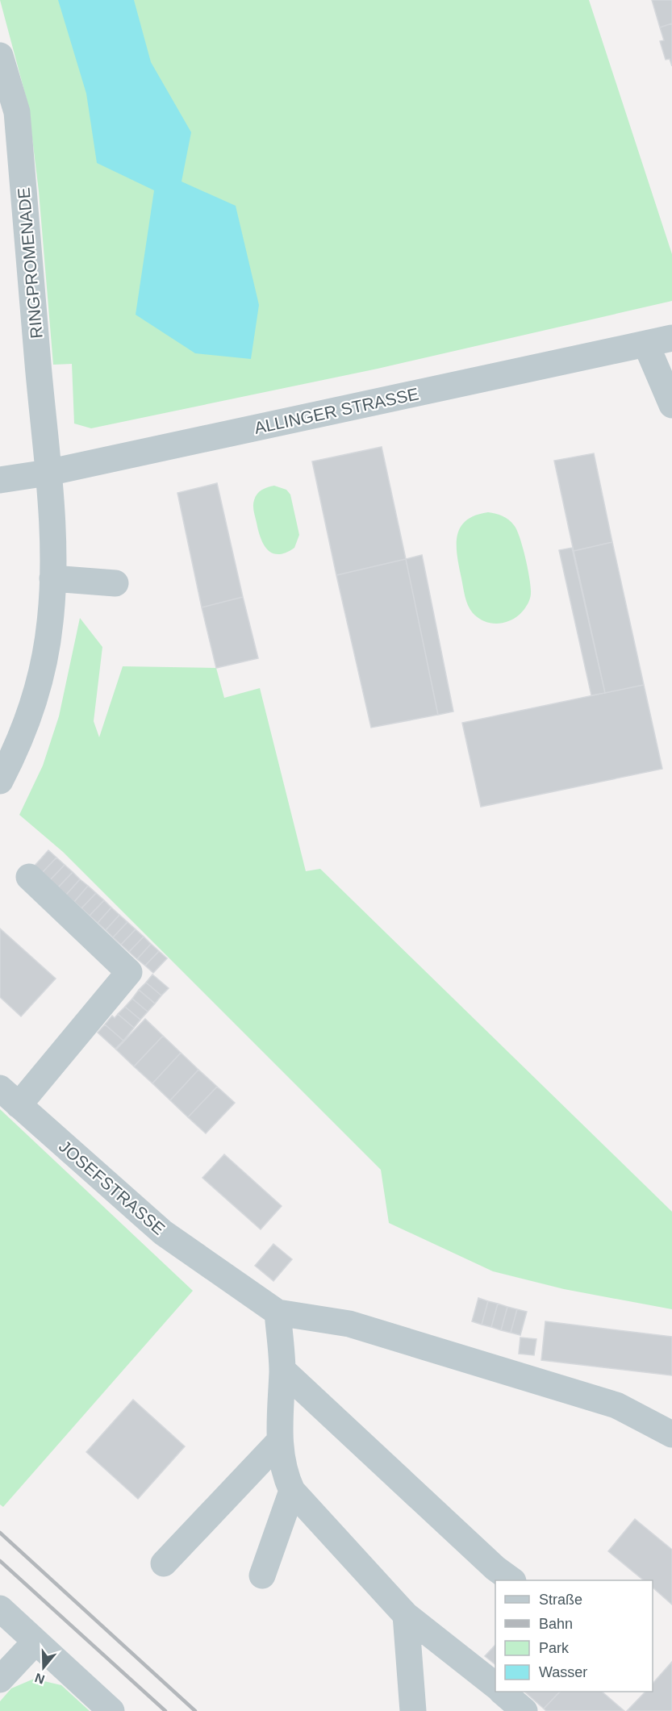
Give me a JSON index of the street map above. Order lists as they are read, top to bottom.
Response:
{
  "streets": {
    "street": ["RINGPROMENADE", "ALLINGER STRASSE", "JOSEFSTRASSE"]
  },
  "crossings": [
    ["RINGPROMENADE", "ALLINGER STRASSE"]
  ],
  "legend": [
    "Straße",
    "Bahn",
    "Park",
    "Wasser"
  ],
  "north": "bottom"
}
